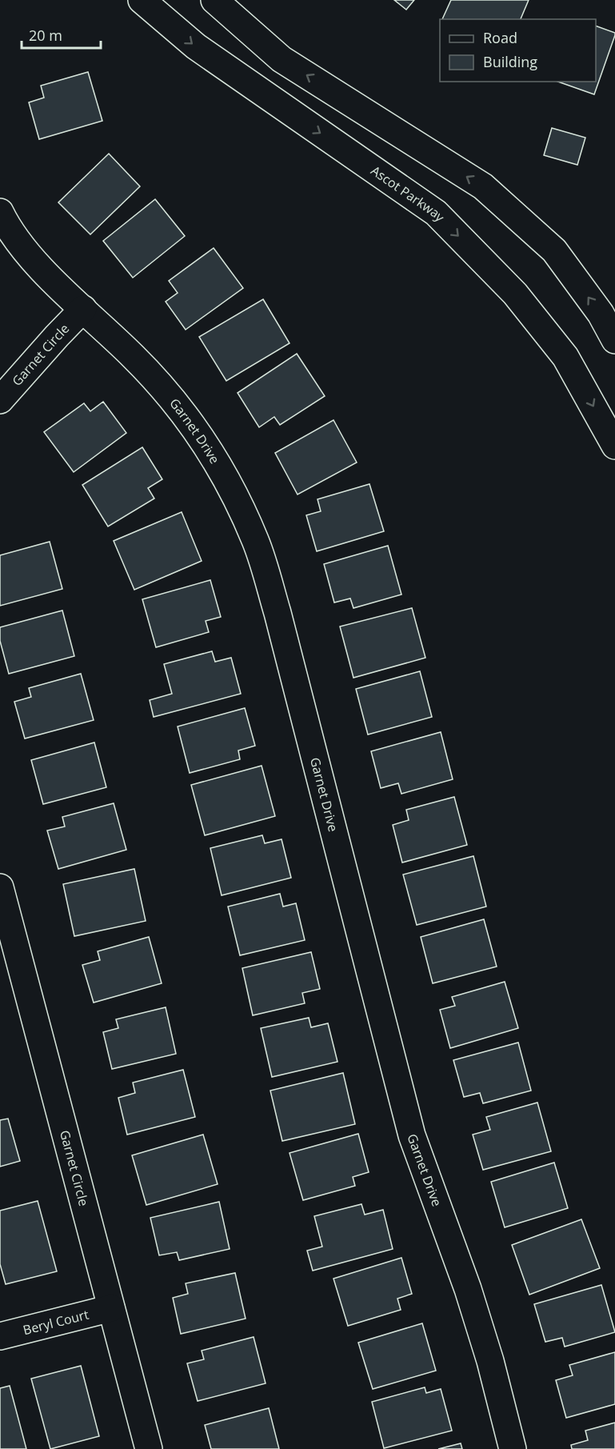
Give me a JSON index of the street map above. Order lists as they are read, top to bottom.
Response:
{
  "streets": {
    "street": [
      "Ascot Parkway",
      "Garnet Circle",
      "Garnet Drive",
      "Beryl Court"
    ]
  },
  "crossings": [
    ["Garnet Circle", "Garnet Drive"],
    ["Garnet Circle", "Beryl Court"]
  ],
  "legend": ["Road", "Building"],
  "scale_bar": "20 m"
}
